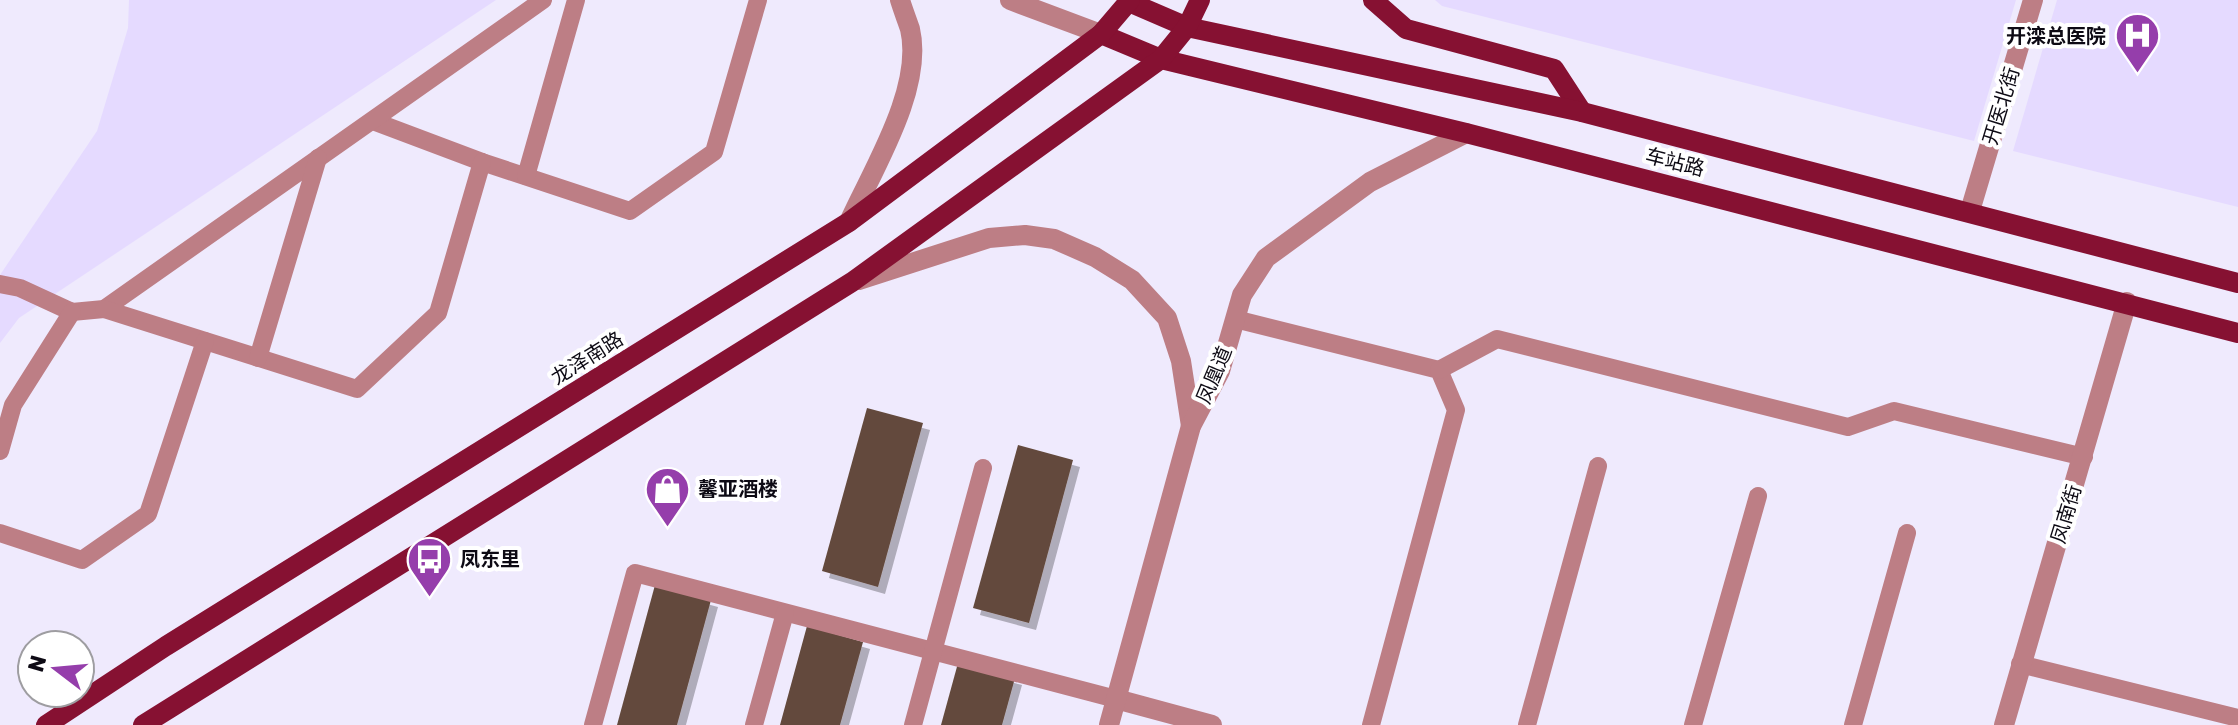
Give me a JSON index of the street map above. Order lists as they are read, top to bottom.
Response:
{
  "streets": {
    "main road": ["车站路", "龙泽南路"],
    "street": ["开医北街", "凤凰道", "凤南街"]
  },
  "crossings": [
    ["开医北街", "车站路"],
    ["车站路", "龙泽南路"],
    ["车站路", "凤凰道"],
    ["车站路", "凤南街"]
  ],
  "places": {
    "hospital": ["开滦总医院"],
    "shop": ["馨亚酒楼"],
    "bus stop": ["凤东里"]
  },
  "north": "left"
}
